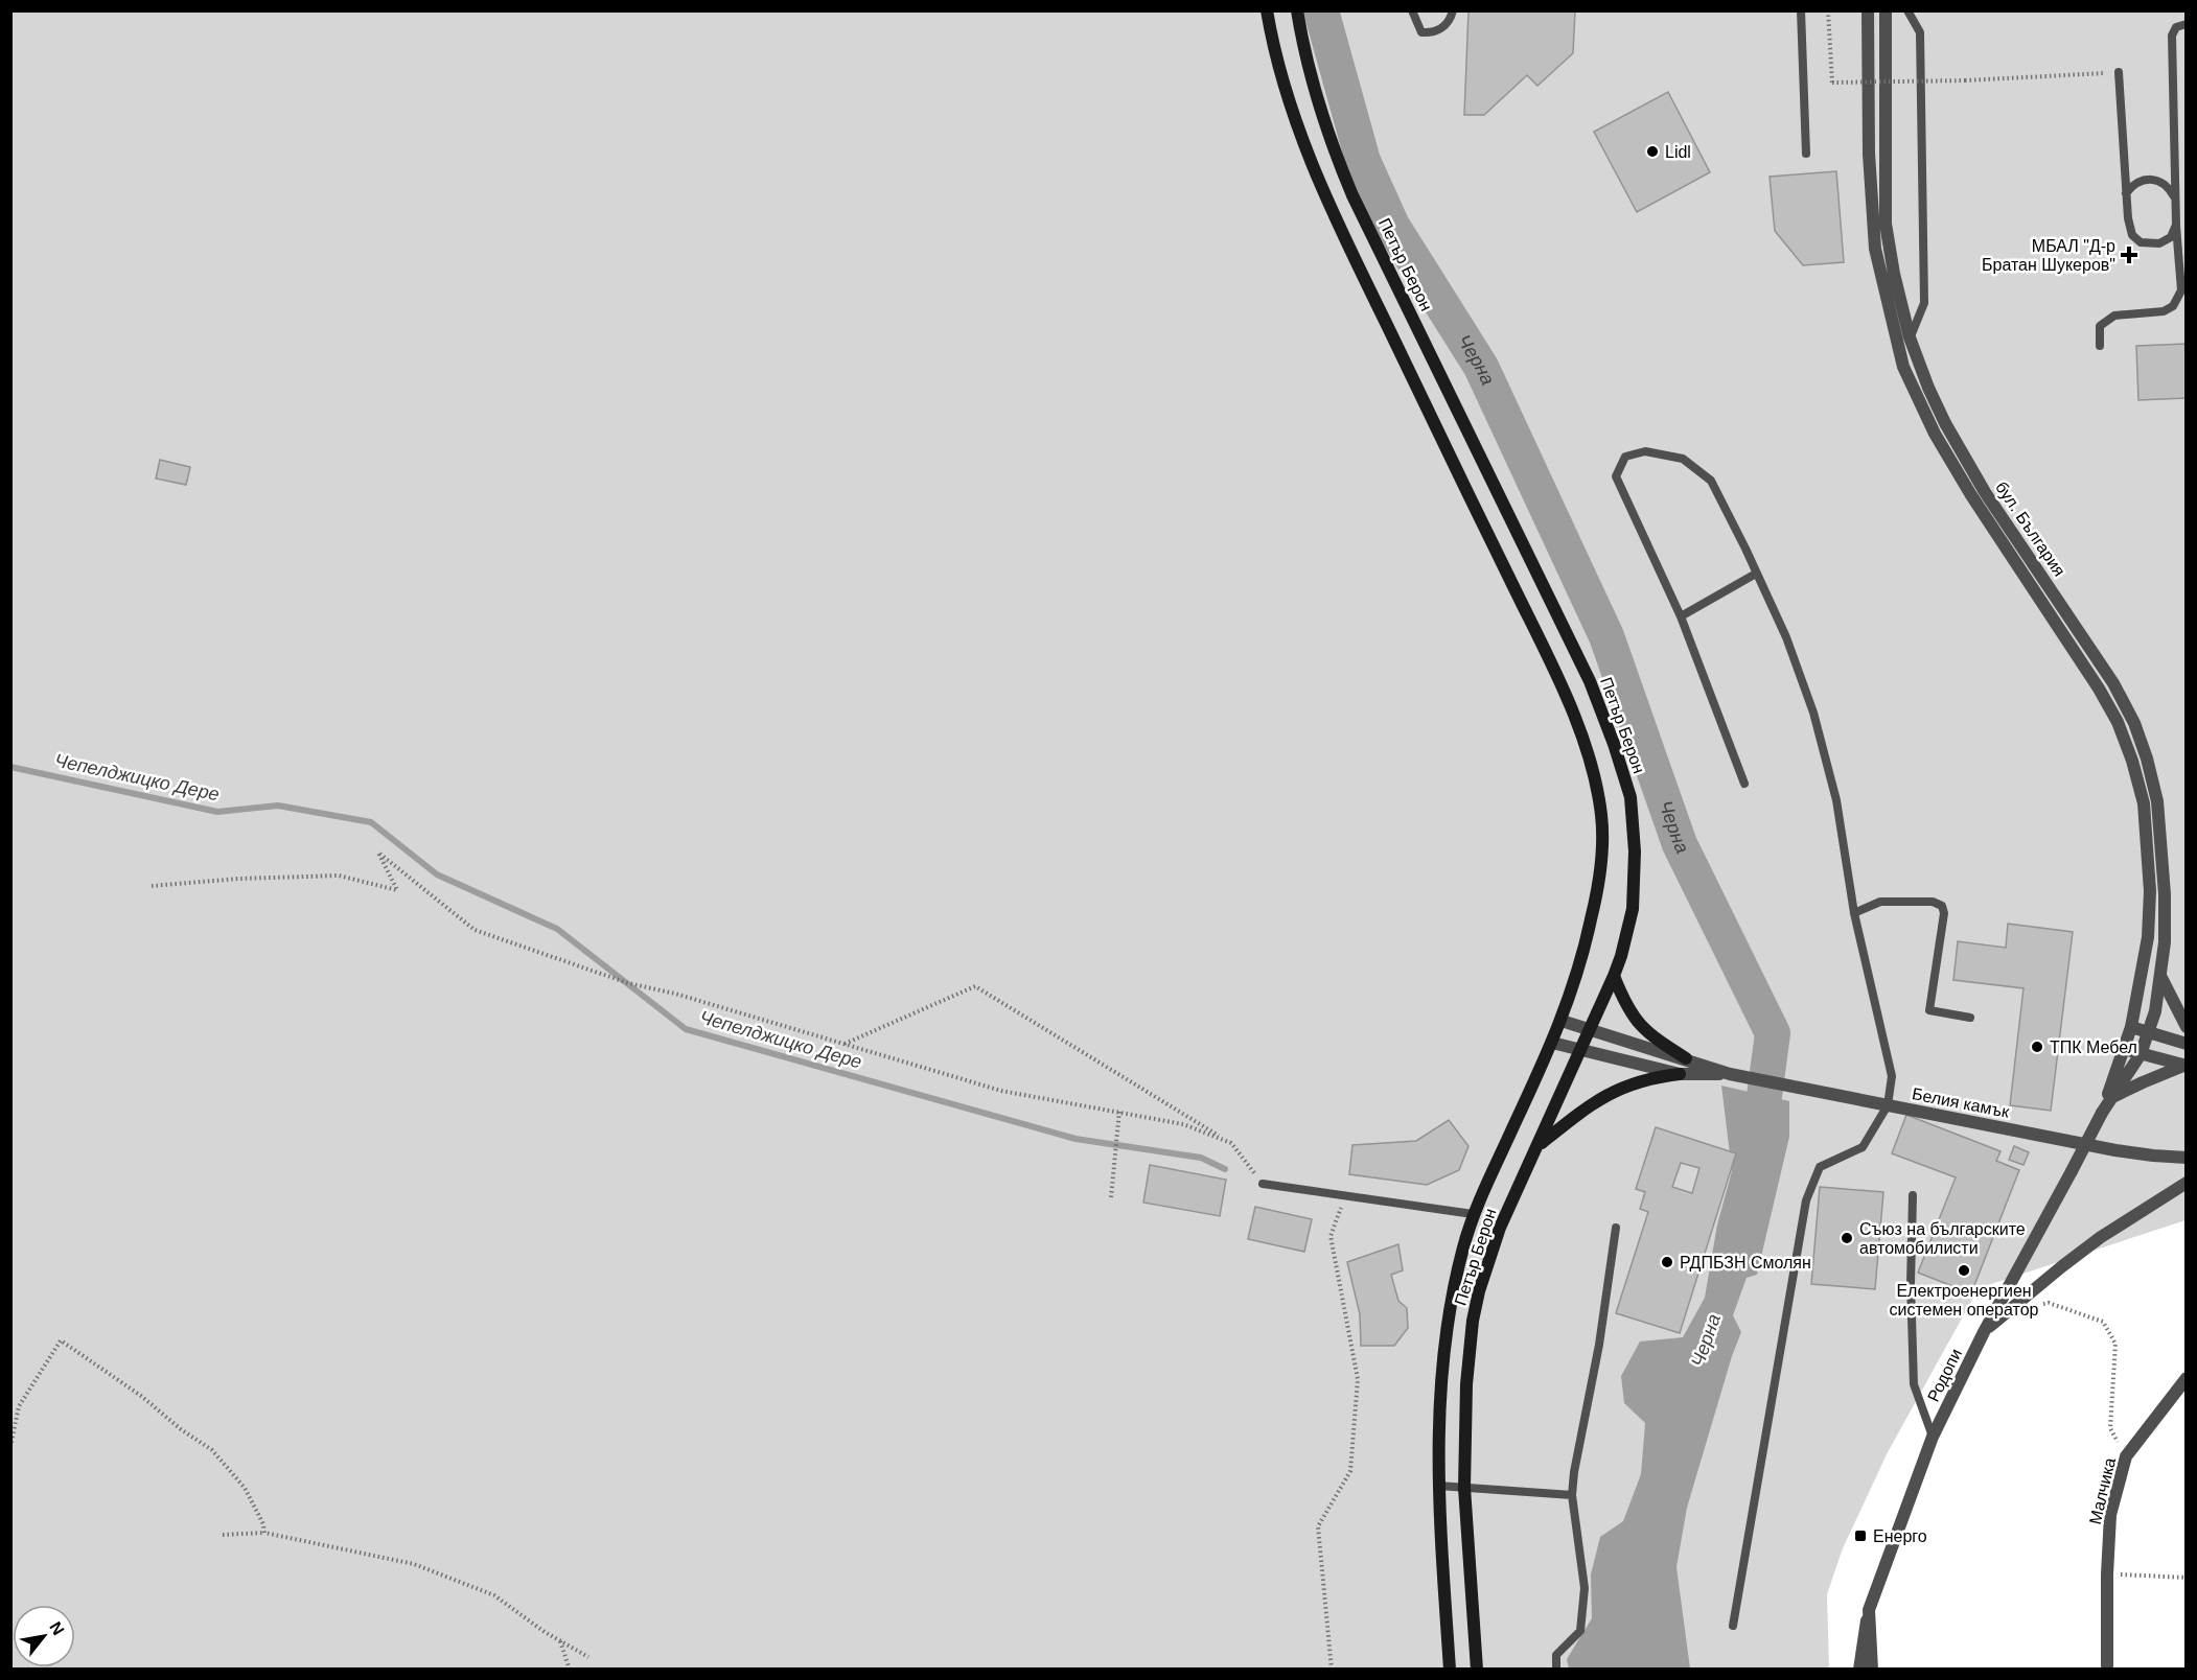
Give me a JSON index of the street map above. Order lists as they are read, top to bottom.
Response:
{
  "streets": {
    "main road": ["Петър Берон"],
    "street": [
      "бул. България",
      "Белия камък",
      "Родопи",
      "Малчика"
    ]
  },
  "crossings": [
    ["Петър Берон", "Белия камък"],
    ["бул. България", "Родопи"]
  ],
  "water": ["Черна", "Чепелджицко Дере"],
  "places": {
    "other": [
      "Lidl",
      "ТПК Мебел",
      "Съюз на българските автомобилисти",
      "РДПБЗН Смолян",
      "Електроенергиен системен оператор"
    ],
    "health": ["МБАЛ \"Д-р Братан Шукеров\""],
    "transit": ["Енерго"]
  },
  "north": "top right"
}
